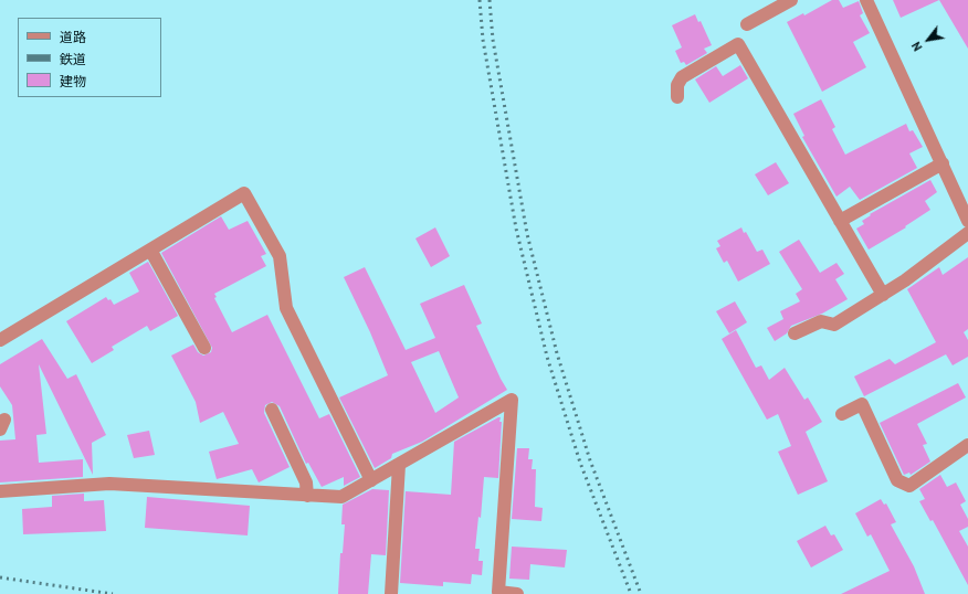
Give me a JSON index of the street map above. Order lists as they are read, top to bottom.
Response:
{
  "legend": ["道路", "鉄道", "建物"],
  "north": "bottom left"
}
